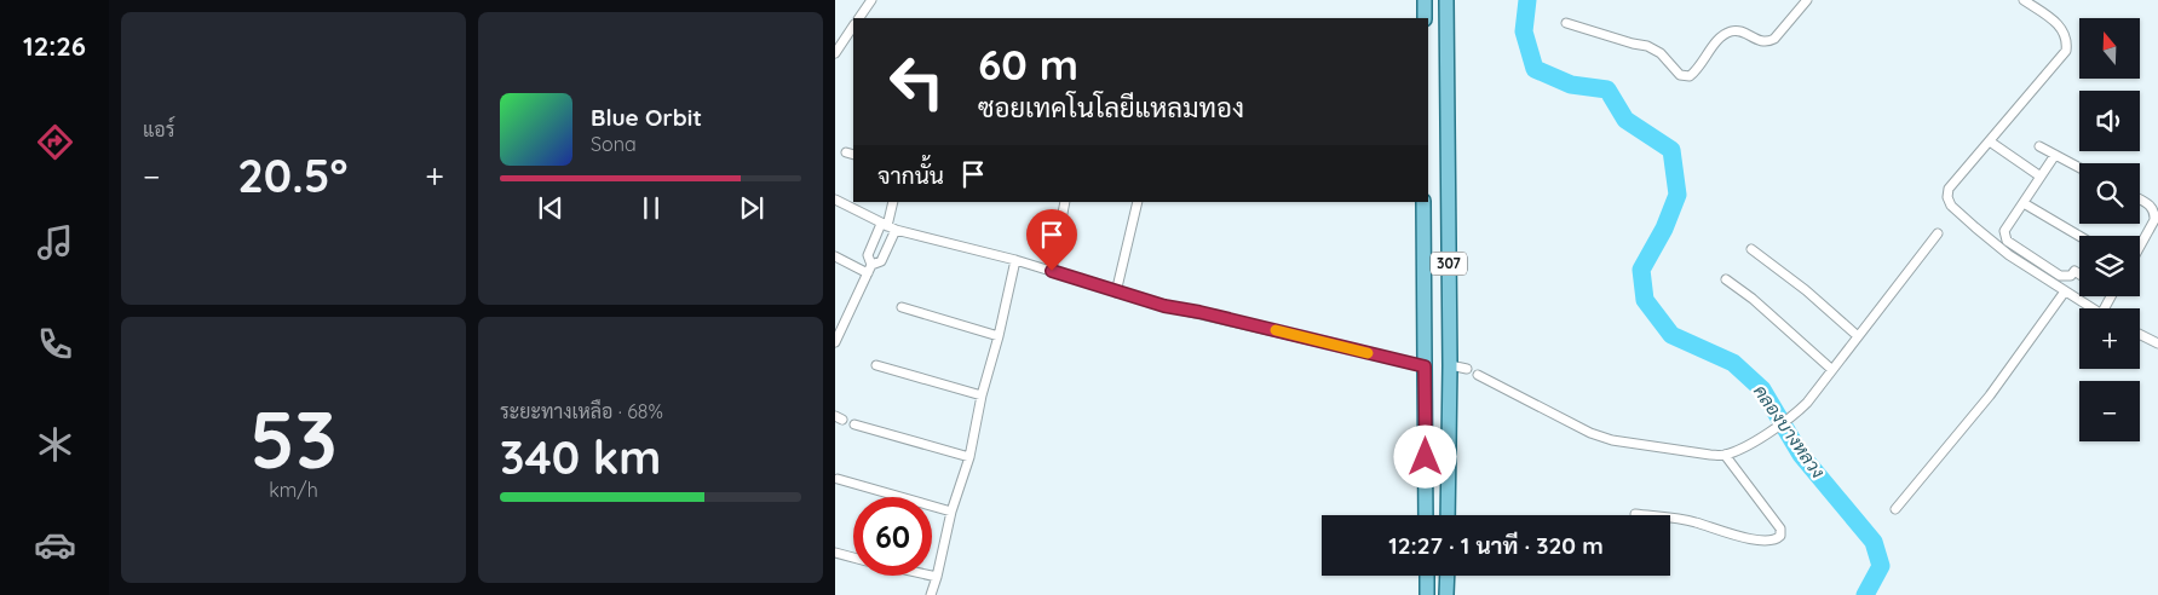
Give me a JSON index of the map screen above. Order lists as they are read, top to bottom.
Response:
{
  "streets": {
    "main road": ["307"]
  },
  "water": ["คลองบางหลวง"],
  "north": "top",
  "page": {
    "tabs": "12:26",
    "tile": [
      "แอร์",
      ["53", "km/h"],
      ["ระยะทางเหลือ · 68%", "340 km"]
    ],
    "map_buttons": ["+", "−"],
    "turn": ["60 m", "ซอยเทคโนโลยีแหลมทอง"],
    "song": ["Blue Orbit", "Sona"],
    "then": "จากนั้น",
    "heat": ["−", "20.5°", "+"],
    "limit": "60",
    "trip": "12:27 · 1 นาที · 320 m"
  }
}
